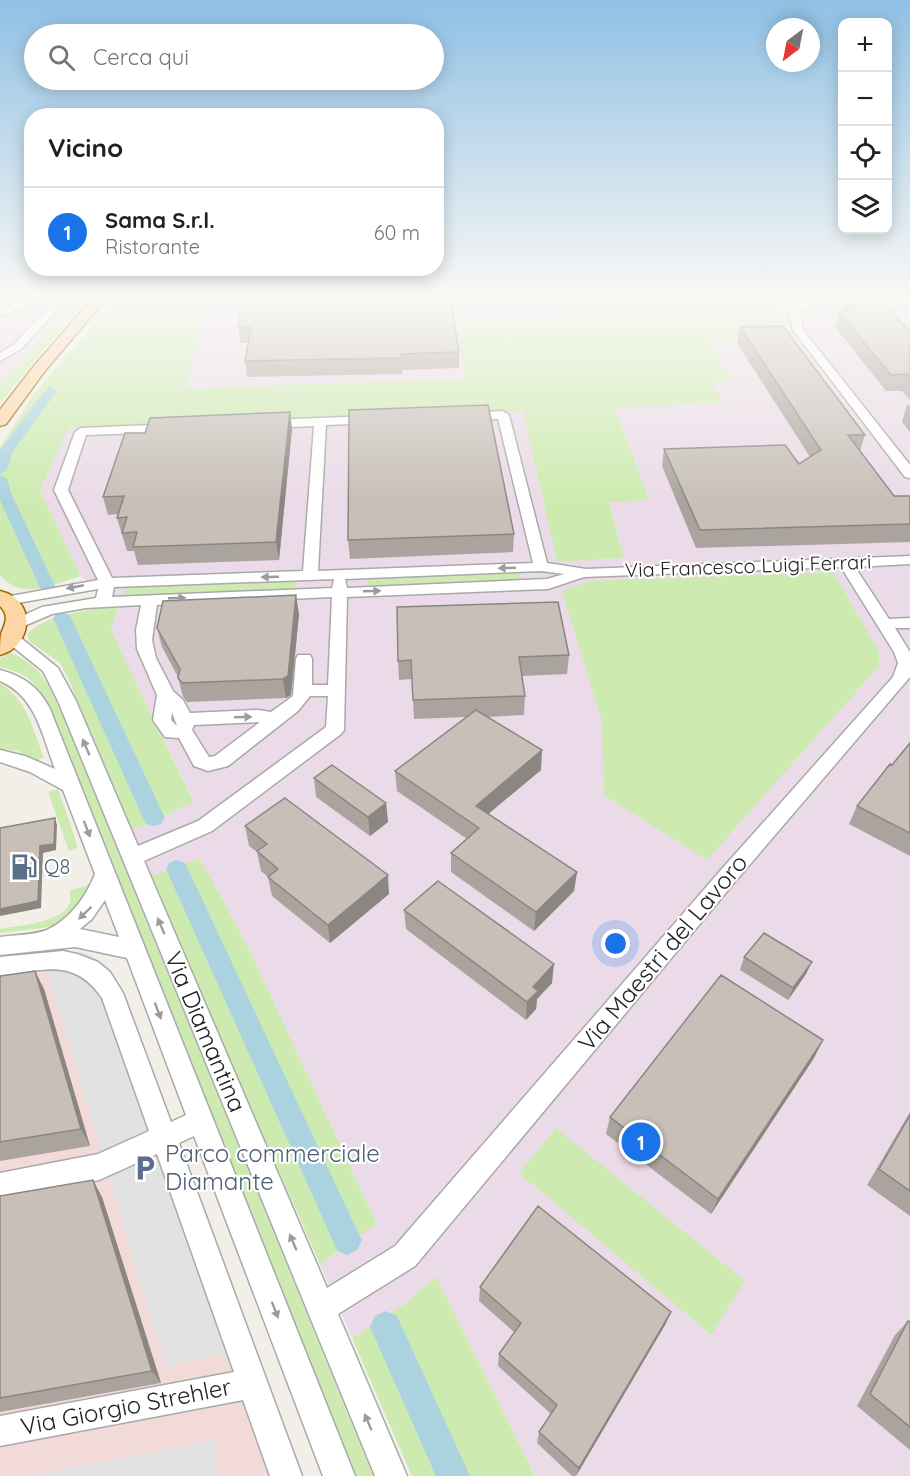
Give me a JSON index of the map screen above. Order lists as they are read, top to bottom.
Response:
{
  "streets": {
    "street": [
      "Via Francesco Luigi Ferrari",
      "Via Maestri del Lavoro",
      "Via Diamantina",
      "Via Giorgio Strehler"
    ]
  },
  "crossings": [
    ["Via Francesco Luigi Ferrari", "Via Maestri del Lavoro"],
    ["Via Francesco Luigi Ferrari", "Via Diamantina"],
    ["Via Maestri del Lavoro", "Via Diamantina"]
  ],
  "places": {
    "fuel station": ["Q8"],
    "parking": ["Parco commerciale Diamante"]
  },
  "north": "bottom left",
  "page": {
    "map_buttons": ["+", "−"],
    "search": "Cerca qui",
    "heading": "Vicino",
    "list": [
      {
        "mark": "1",
        "name": "Sama S.r.l.",
        "note": "Ristorante",
        "value": "60 m"
      }
    ],
    "pins": "1"
  }
}
